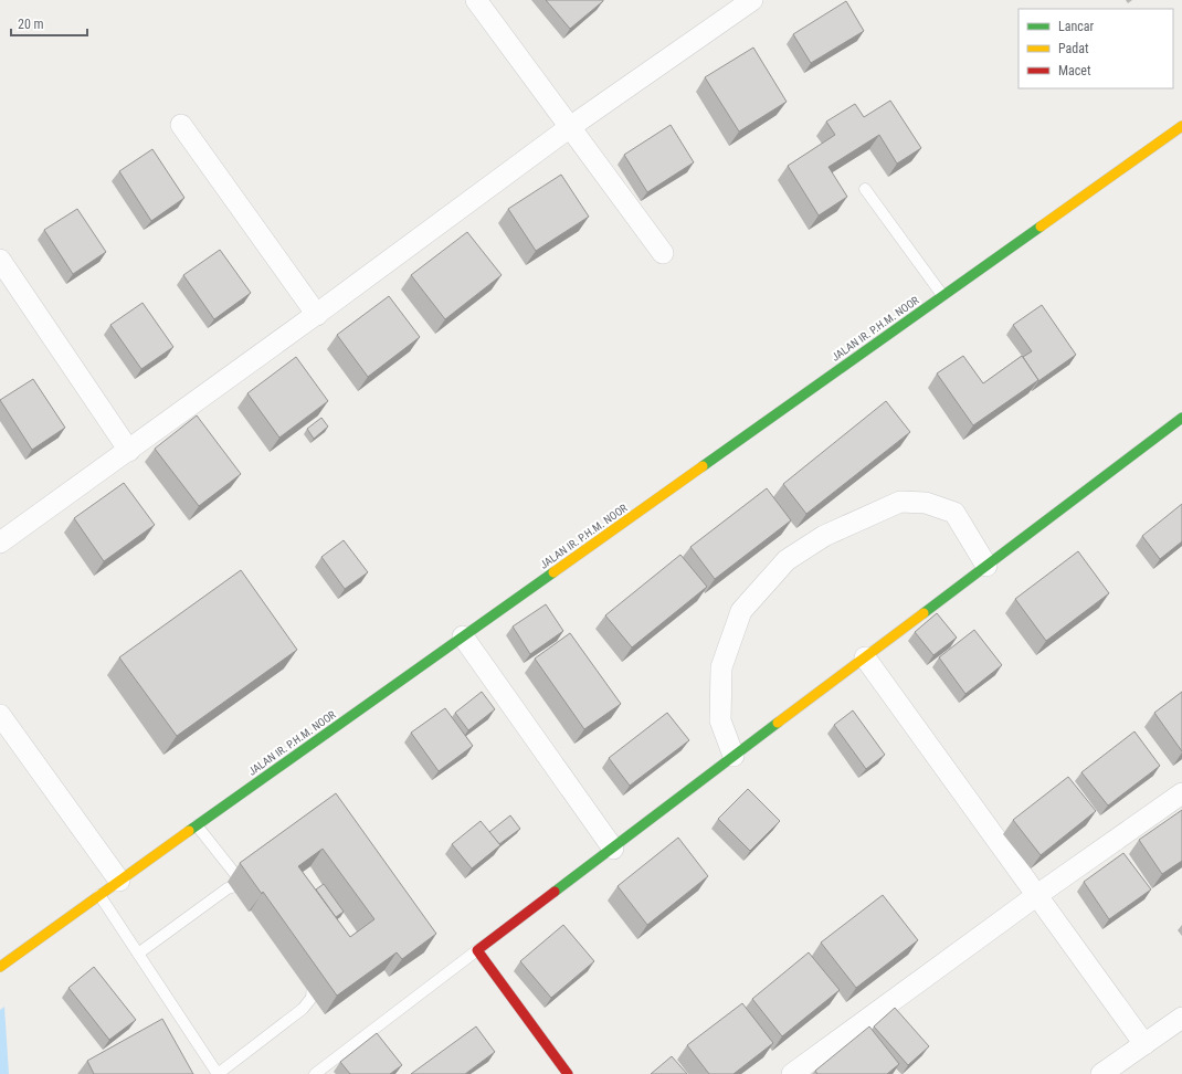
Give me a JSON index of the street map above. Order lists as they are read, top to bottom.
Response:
{
  "streets": {
    "main road": ["JALAN IR. P.H.M. NOOR"]
  },
  "legend": ["Lancar", "Padat", "Macet"],
  "scale_bar": "20 m"
}
